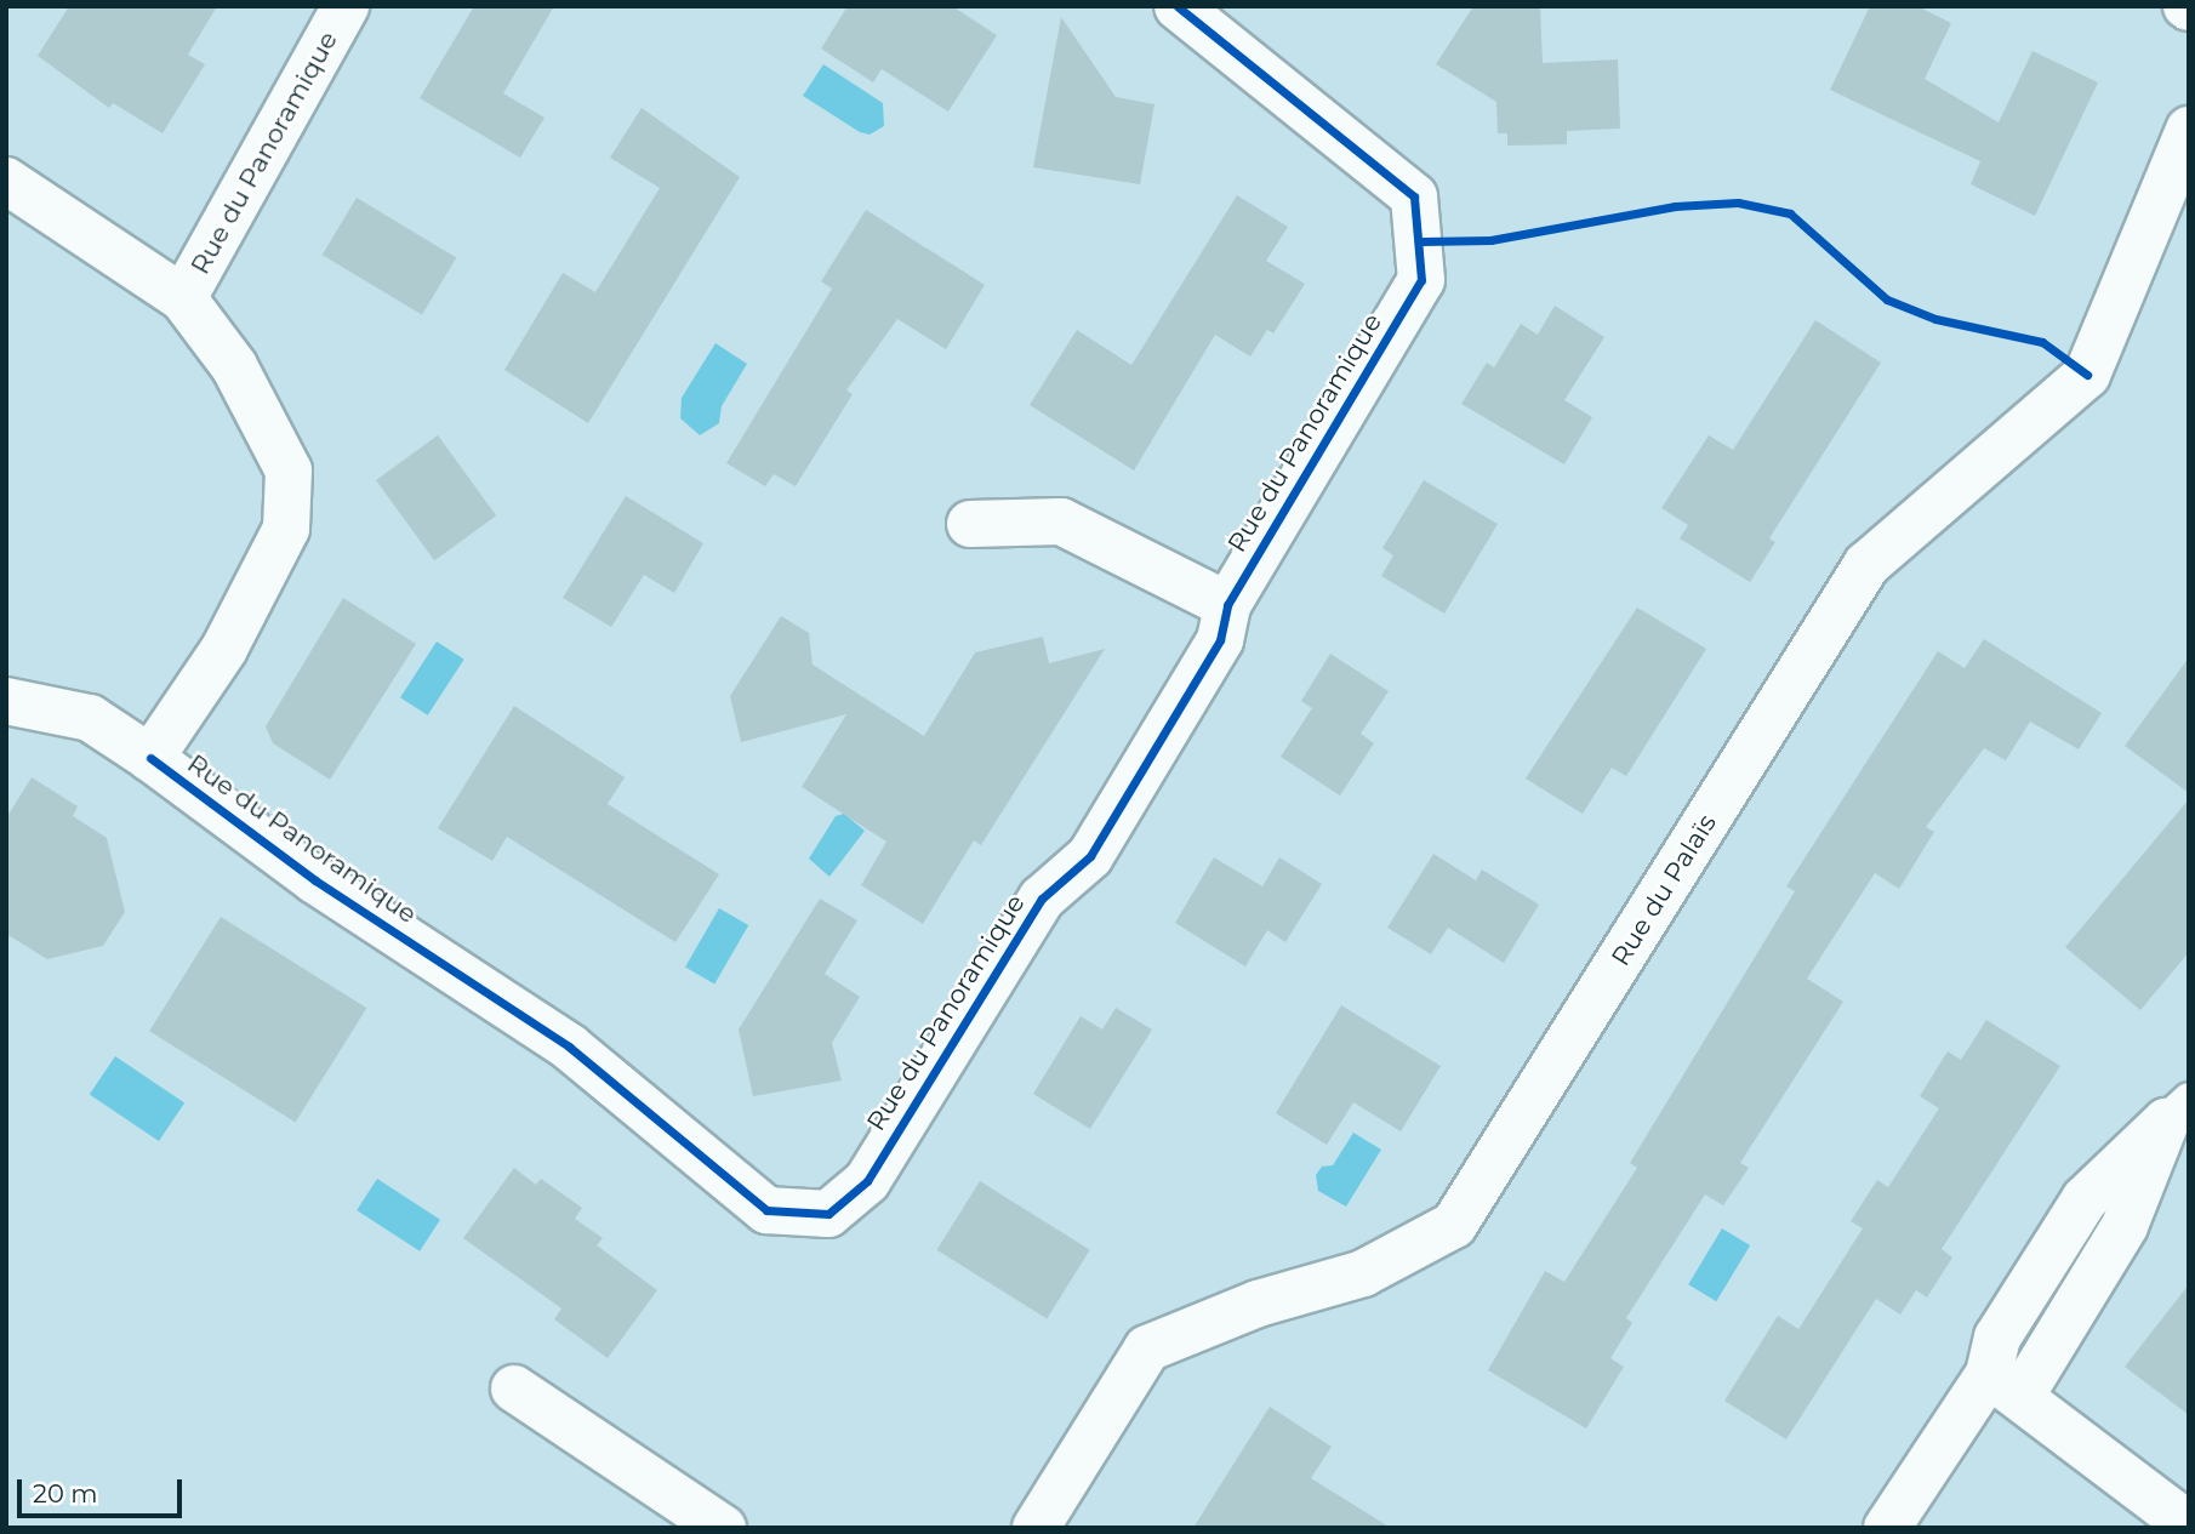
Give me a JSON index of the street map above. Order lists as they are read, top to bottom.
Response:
{
  "streets": {
    "street": ["Rue du Panoramique", "Rue du Palaïs"]
  },
  "scale_bar": "20 m"
}
